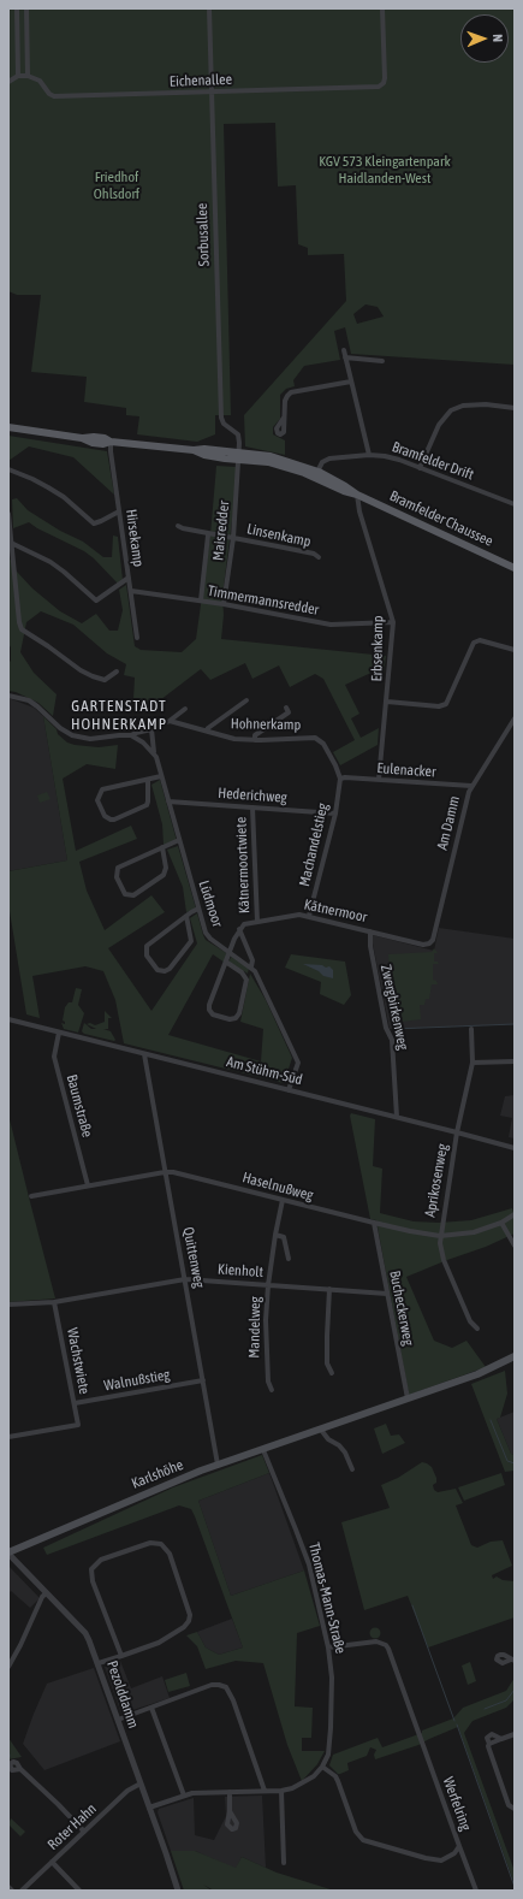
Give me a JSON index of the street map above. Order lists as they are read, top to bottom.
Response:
{
  "streets": {
    "main road": ["Bramfelder Chaussee", "Karlshöhe"],
    "street": [
      "Eichenallee",
      "Sorbusallee",
      "Bramfelder Drift",
      "Maisredder",
      "Linsenkamp",
      "Hirsekamp",
      "Timmermannsredder",
      "Erbsenkamp",
      "Hohnerkamp",
      "Eulenacker",
      "Hederichweg",
      "Am Damm",
      "Machandelstieg",
      "Kätnermoortwiete",
      "Lüdmoor",
      "Kätnermoor",
      "Zwergbirkenweg",
      "Am Stühm-Süd",
      "Baumstraße",
      "Aprikosenweg",
      "Haselnußweg",
      "Quittenweg",
      "Kienholt",
      "Bucheckerweg",
      "Mandelweg",
      "Wachstwiete",
      "Walnußstieg",
      "Thomas-Mann-Straße",
      "Pezolddamm",
      "Werfelring",
      "Roter Hahn"
    ]
  },
  "crossings": [
    ["Eichenallee", "Sorbusallee"],
    ["Sorbusallee", "Bramfelder Chaussee"],
    ["Sorbusallee", "Maisredder"],
    ["Bramfelder Drift", "Bramfelder Chaussee"],
    ["Bramfelder Chaussee", "Maisredder"],
    ["Bramfelder Chaussee", "Hirsekamp"],
    ["Bramfelder Chaussee", "Erbsenkamp"],
    ["Maisredder", "Linsenkamp"],
    ["Maisredder", "Timmermannsredder"],
    ["Hirsekamp", "Timmermannsredder"],
    ["Timmermannsredder", "Erbsenkamp"],
    ["Erbsenkamp", "Eulenacker"],
    ["Hohnerkamp", "Eulenacker"],
    ["Hohnerkamp", "Machandelstieg"],
    ["Eulenacker", "Am Damm"],
    ["Eulenacker", "Machandelstieg"],
    ["Hederichweg", "Machandelstieg"],
    ["Hederichweg", "Kätnermoortwiete"],
    ["Hederichweg", "Lüdmoor"],
    ["Am Damm", "Kätnermoor"],
    ["Machandelstieg", "Kätnermoor"],
    ["Kätnermoortwiete", "Kätnermoor"],
    ["Lüdmoor", "Am Stühm-Süd"],
    ["Kätnermoor", "Zwergbirkenweg"],
    ["Zwergbirkenweg", "Am Stühm-Süd"],
    ["Am Stühm-Süd", "Baumstraße"],
    ["Am Stühm-Süd", "Aprikosenweg"],
    ["Am Stühm-Süd", "Quittenweg"],
    ["Baumstraße", "Haselnußweg"],
    ["Aprikosenweg", "Haselnußweg"],
    ["Haselnußweg", "Quittenweg"],
    ["Haselnußweg", "Bucheckerweg"],
    ["Haselnußweg", "Mandelweg"],
    ["Quittenweg", "Kienholt"],
    ["Quittenweg", "Walnußstieg"],
    ["Quittenweg", "Karlshöhe"],
    ["Kienholt", "Bucheckerweg"],
    ["Kienholt", "Mandelweg"],
    ["Kienholt", "Wachstwiete"],
    ["Bucheckerweg", "Karlshöhe"],
    ["Wachstwiete", "Walnußstieg"],
    ["Karlshöhe", "Thomas-Mann-Straße"],
    ["Karlshöhe", "Pezolddamm"],
    ["Thomas-Mann-Straße", "Pezolddamm"],
    ["Thomas-Mann-Straße", "Werfelring"],
    ["Pezolddamm", "Roter Hahn"]
  ],
  "districts": ["GARTENSTADT HOHNERKAMP"],
  "parks": ["KGV 573 Kleingartenpark Haidlanden-West", "Friedhof Ohlsdorf"],
  "north": "right"
}
